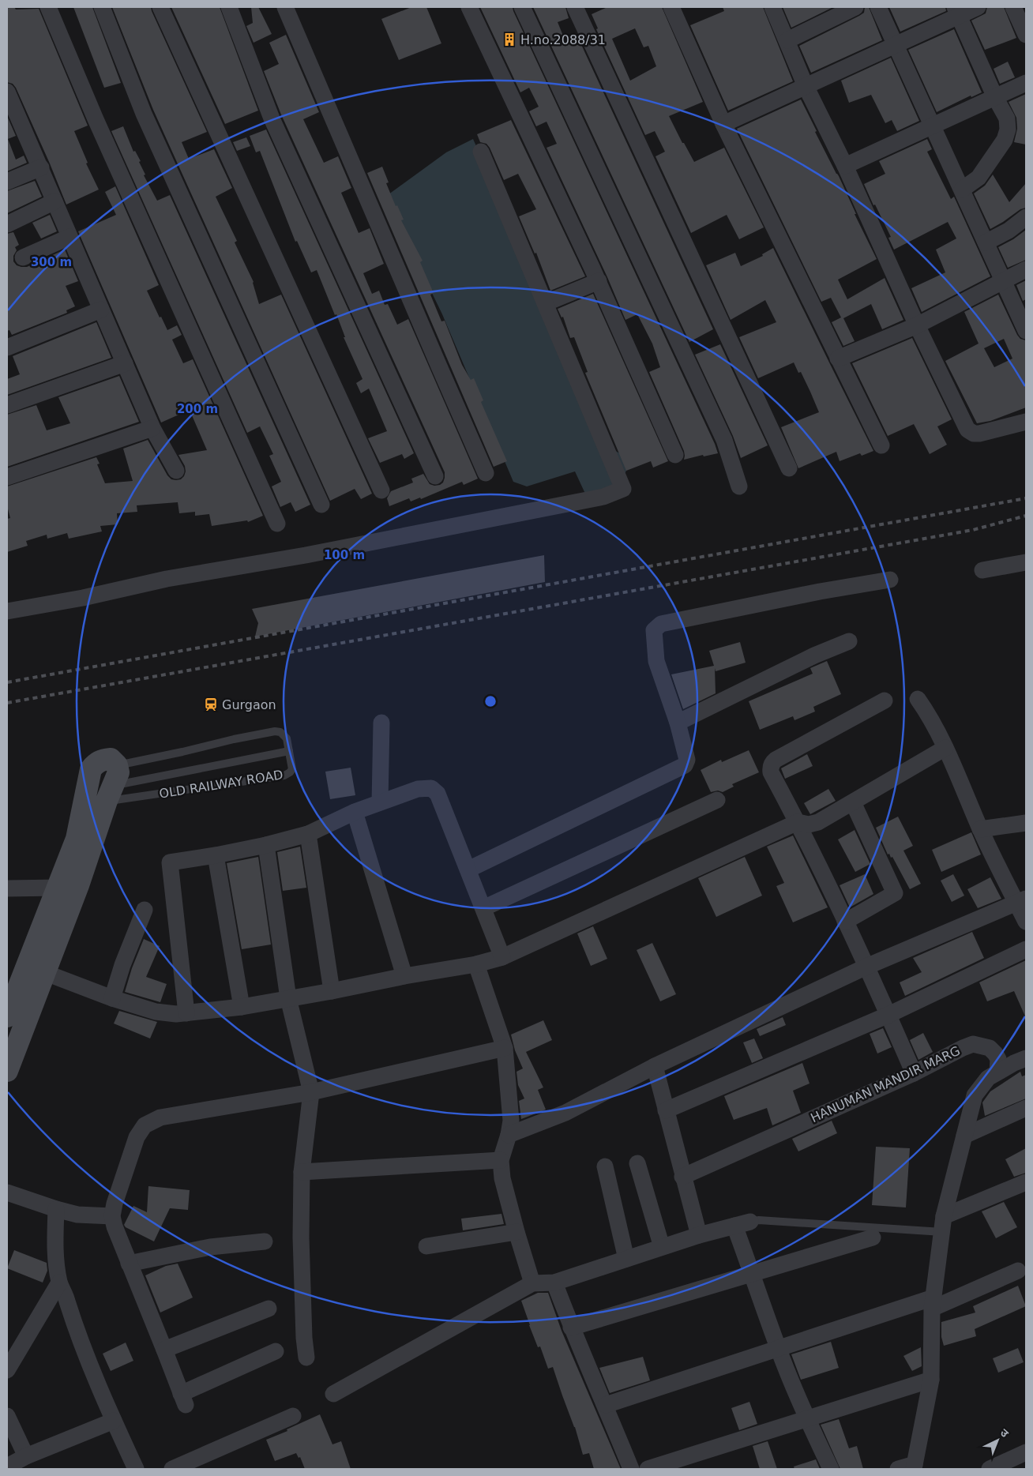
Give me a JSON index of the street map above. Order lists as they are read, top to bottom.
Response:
{
  "streets": {
    "main road": ["OLD RAILWAY ROAD"],
    "street": ["HANUMAN MANDIR MARG"]
  },
  "places": {
    "building": ["H.no.2088/31"],
    "station": ["Gurgaon"]
  },
  "north": "top right",
  "rings": ["300 m", "200 m", "100 m"]
}
